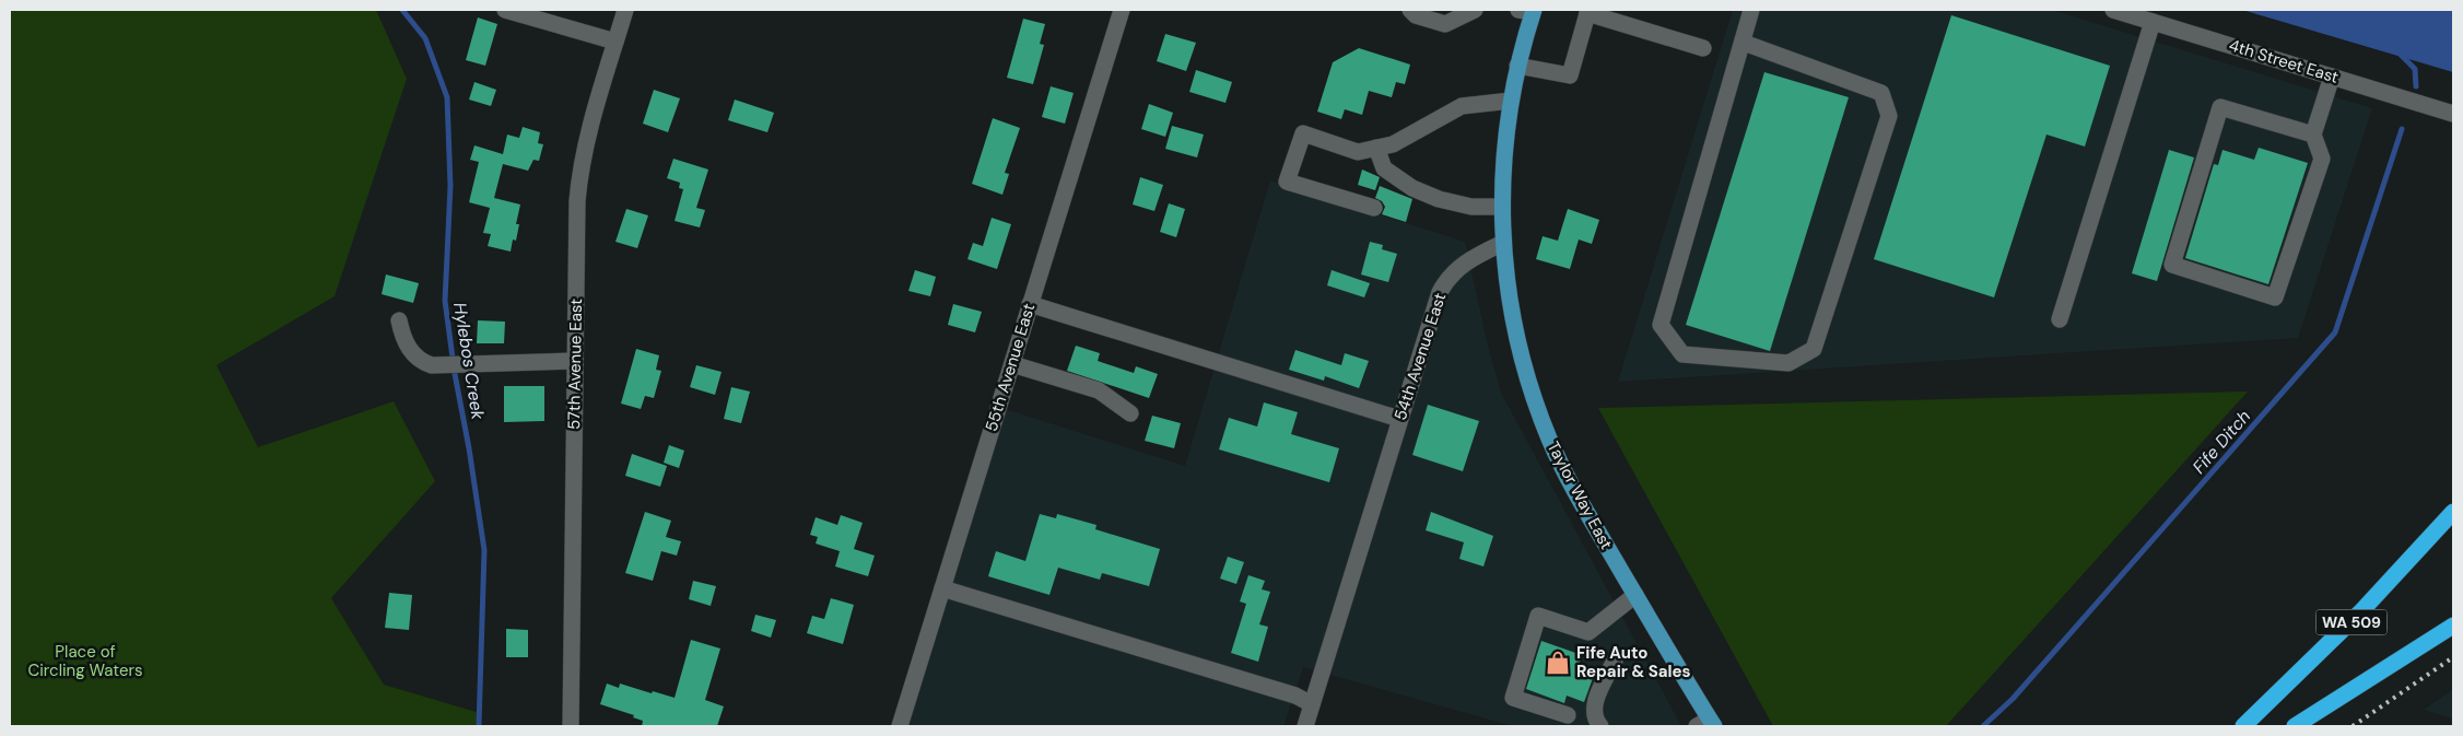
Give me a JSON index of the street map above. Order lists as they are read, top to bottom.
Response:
{
  "streets": {
    "highway": ["WA 509"],
    "main road": ["Taylor Way East"],
    "street": [
      "4th Street East",
      "54th Avenue East",
      "57th Avenue East",
      "55th Avenue East"
    ]
  },
  "crossings": [
    ["54th Avenue East", "Taylor Way East"]
  ],
  "water": ["Hylebos Creek", "Fife Ditch"],
  "parks": ["Place of Circling Waters"],
  "places": {
    "shop": ["Fife Auto Repair & Sales"]
  }
}
